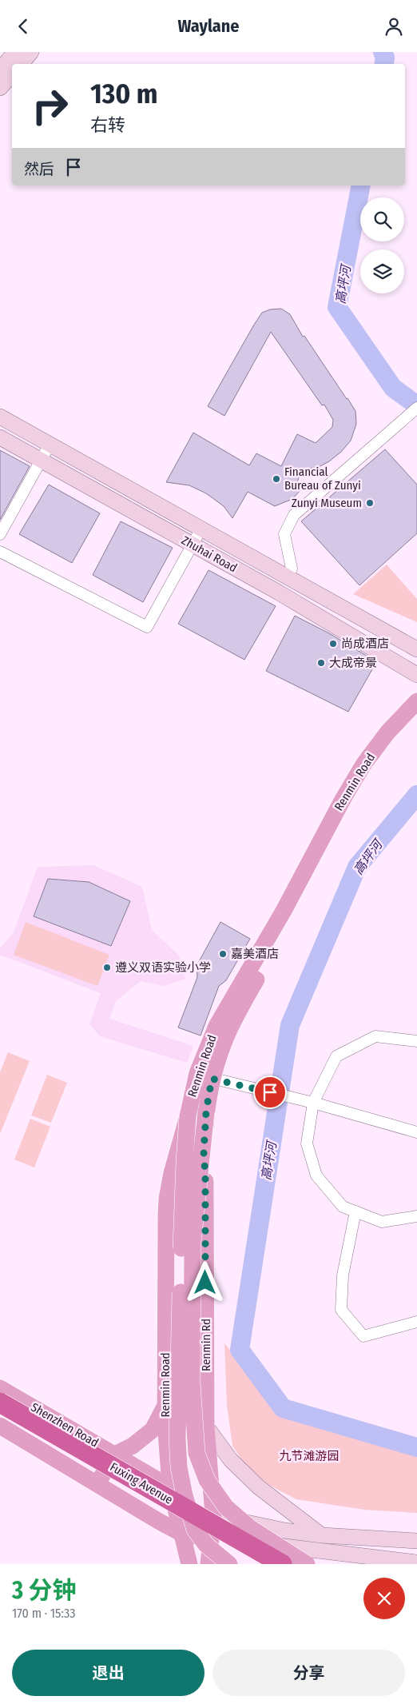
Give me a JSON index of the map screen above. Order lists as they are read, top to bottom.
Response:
{
  "streets": {
    "highway": ["Fuxing Avenue"],
    "main road": ["Renmin Road", "Renmin Rd", "Shenzhen Road"],
    "street": ["Zhuhai Road"]
  },
  "crossings": [
    ["Renmin Road", "Renmin Rd"],
    ["Renmin Road", "Shenzhen Road"],
    ["Renmin Rd", "Shenzhen Road"]
  ],
  "water": ["高坪河"],
  "parks": ["九节滩游园"],
  "places": [
    "Financial Bureau of Zunyi",
    "Zunyi Museum",
    "尚成酒店",
    "大成帝景",
    "嘉美酒店",
    "遵义双语实验小学"
  ],
  "page": {
    "header": "Waylane",
    "turn": ["130 m", "右转"],
    "then": "然后",
    "heading": ["3 分钟", "170 m · 15:33"],
    "buttons": ["退出", "分享"]
  }
}
